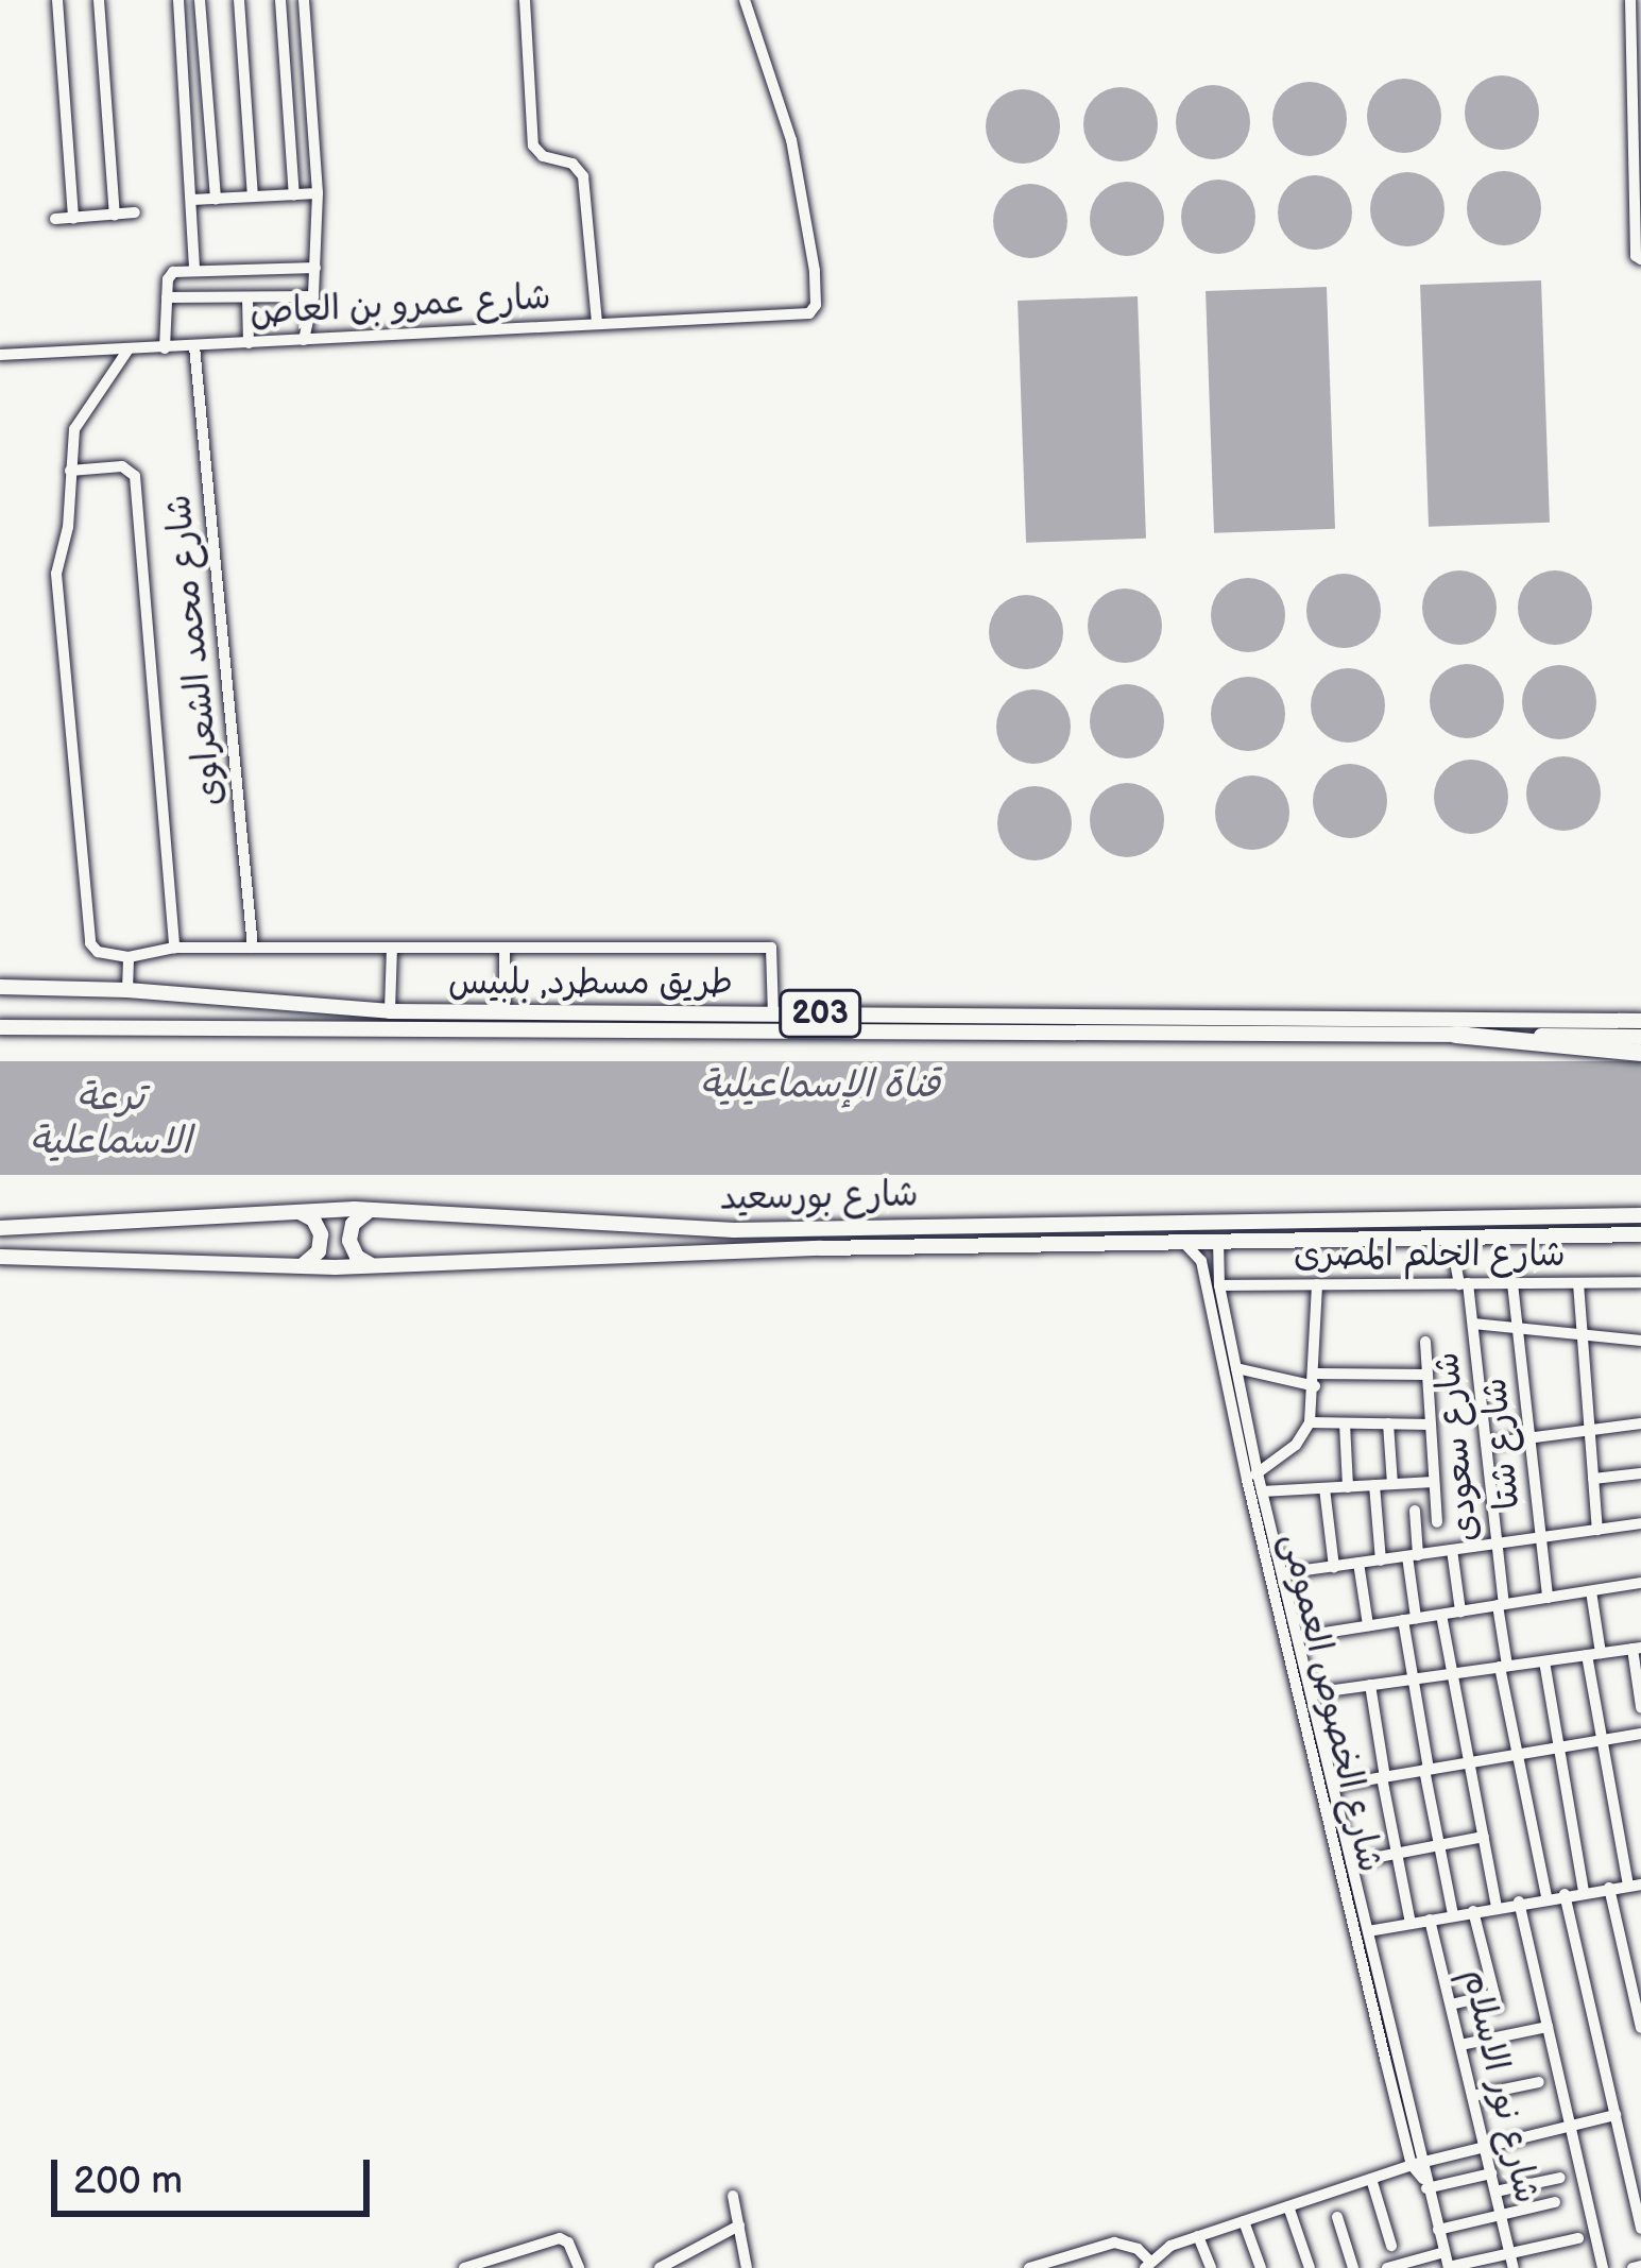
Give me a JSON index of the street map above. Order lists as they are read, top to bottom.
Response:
{
  "streets": {
    "main road": ["طريق مسطرد, بلبيس", "203", "شارع بورسعيد"],
    "street": [
      "شارع عمرو بن العاص",
      "شارع محمد الشعراوى",
      "شارع الحلم المصرى",
      "شارع شتا",
      "شارع سعودى",
      "شارع الخصوص العمومى",
      "شارع نور الاسلام"
    ]
  },
  "crossings": [
    ["شارع عمرو بن العاص", "شارع محمد الشعراوى"],
    ["شارع بورسعيد", "شارع سعودى"],
    ["شارع بورسعيد", "شارع الخصوص العمومى"],
    ["شارع الحلم المصرى", "شارع شتا"],
    ["شارع الحلم المصرى", "شارع سعودى"],
    ["شارع الحلم المصرى", "شارع الخصوص العمومى"]
  ],
  "water": ["قناة الإسماعيلية", "ترعة الاسماعلية"],
  "scale_bar": "200 m"
}
